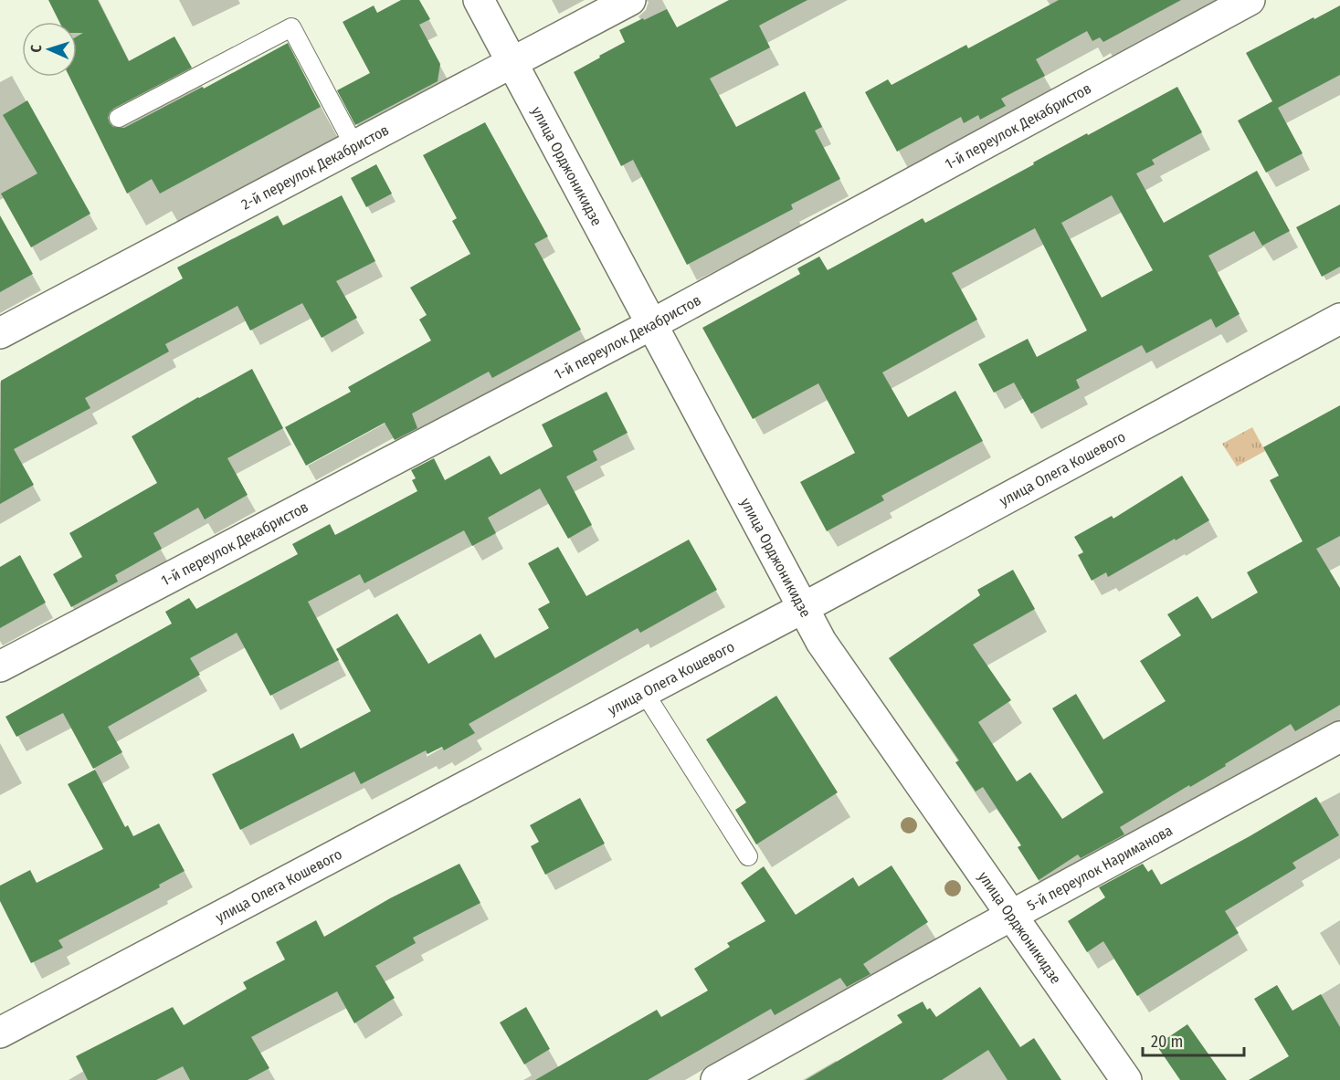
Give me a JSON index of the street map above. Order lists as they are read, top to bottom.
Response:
{
  "streets": {
    "street": [
      "1-й переулок Декабристов",
      "улица Орджоникидзе",
      "2-й переулок Декабристов",
      "улица Олега Кошевого",
      "5-й переулок Нариманова"
    ]
  },
  "crossings": [
    ["1-й переулок Декабристов", "улица Орджоникидзе"],
    ["улица Орджоникидзе", "2-й переулок Декабристов"],
    ["улица Орджоникидзе", "улица Олега Кошевого"],
    ["улица Орджоникидзе", "5-й переулок Нариманова"]
  ],
  "scale_bar": "20 m",
  "north": "left"
}
